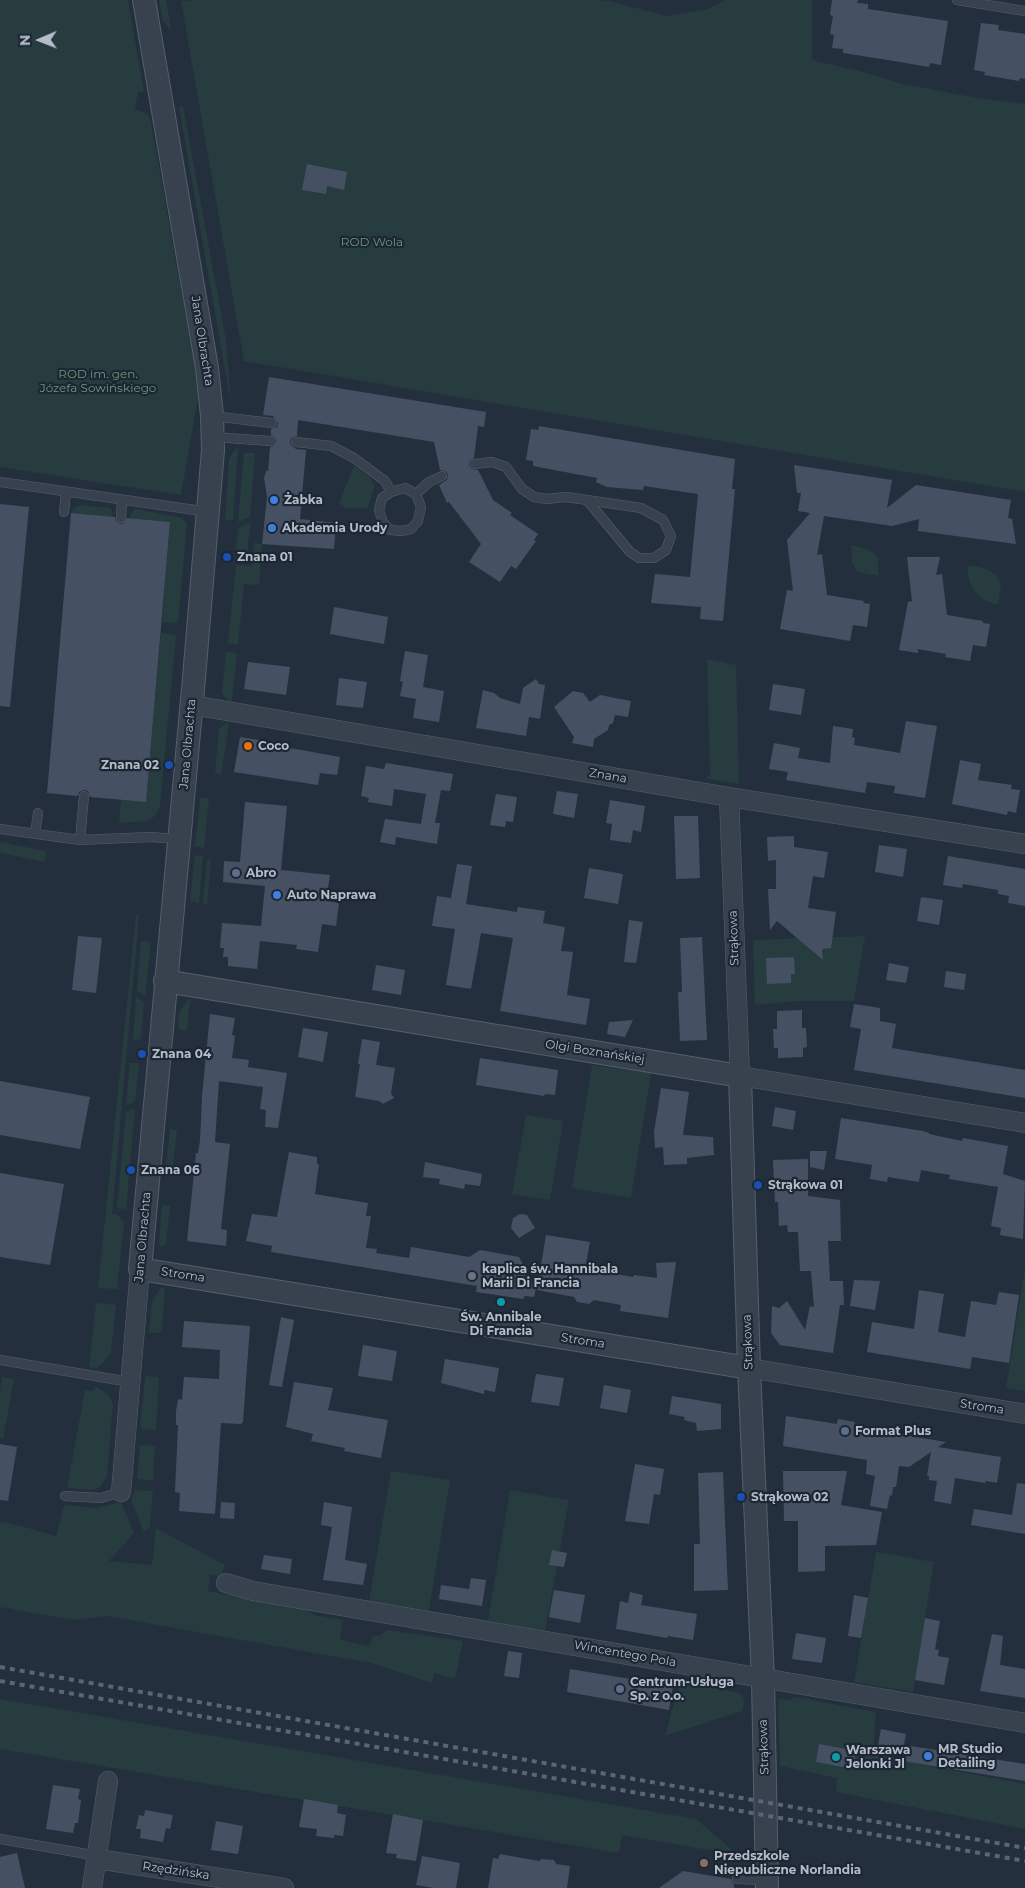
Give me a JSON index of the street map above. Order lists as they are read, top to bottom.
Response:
{
  "streets": {
    "street": [
      "Jana Olbrachta",
      "Znana",
      "Strąkowa",
      "Olgi Boznańskiej",
      "Stroma",
      "Wincentego Pola",
      "Rzędzińska"
    ]
  },
  "crossings": [
    ["Jana Olbrachta", "Znana"],
    ["Jana Olbrachta", "Olgi Boznańskiej"],
    ["Jana Olbrachta", "Stroma"],
    ["Znana", "Strąkowa"],
    ["Strąkowa", "Olgi Boznańskiej"],
    ["Strąkowa", "Stroma"],
    ["Strąkowa", "Wincentego Pola"]
  ],
  "parks": ["ROD Wola", "ROD im. gen. Józefa Sowińskiego"],
  "places": [
    "Żabka",
    "Akademia Urody",
    "Znana 01",
    "Coco",
    "Znana 02",
    "Abro",
    "Auto Naprawa",
    "Znana 04",
    "Znana 06",
    "Strąkowa 01",
    "kaplica św. Hannibala Marii Di Francia",
    "Św. Annibale Di Francia",
    "Format Plus",
    "Strąkowa 02",
    "Centrum-Usługa Sp. z o.o.",
    "MR Studio Detailing",
    "Warszawa Jelonki Jl",
    "Przedszkole Niepubliczne Norlandia"
  ],
  "north": "left"
}
